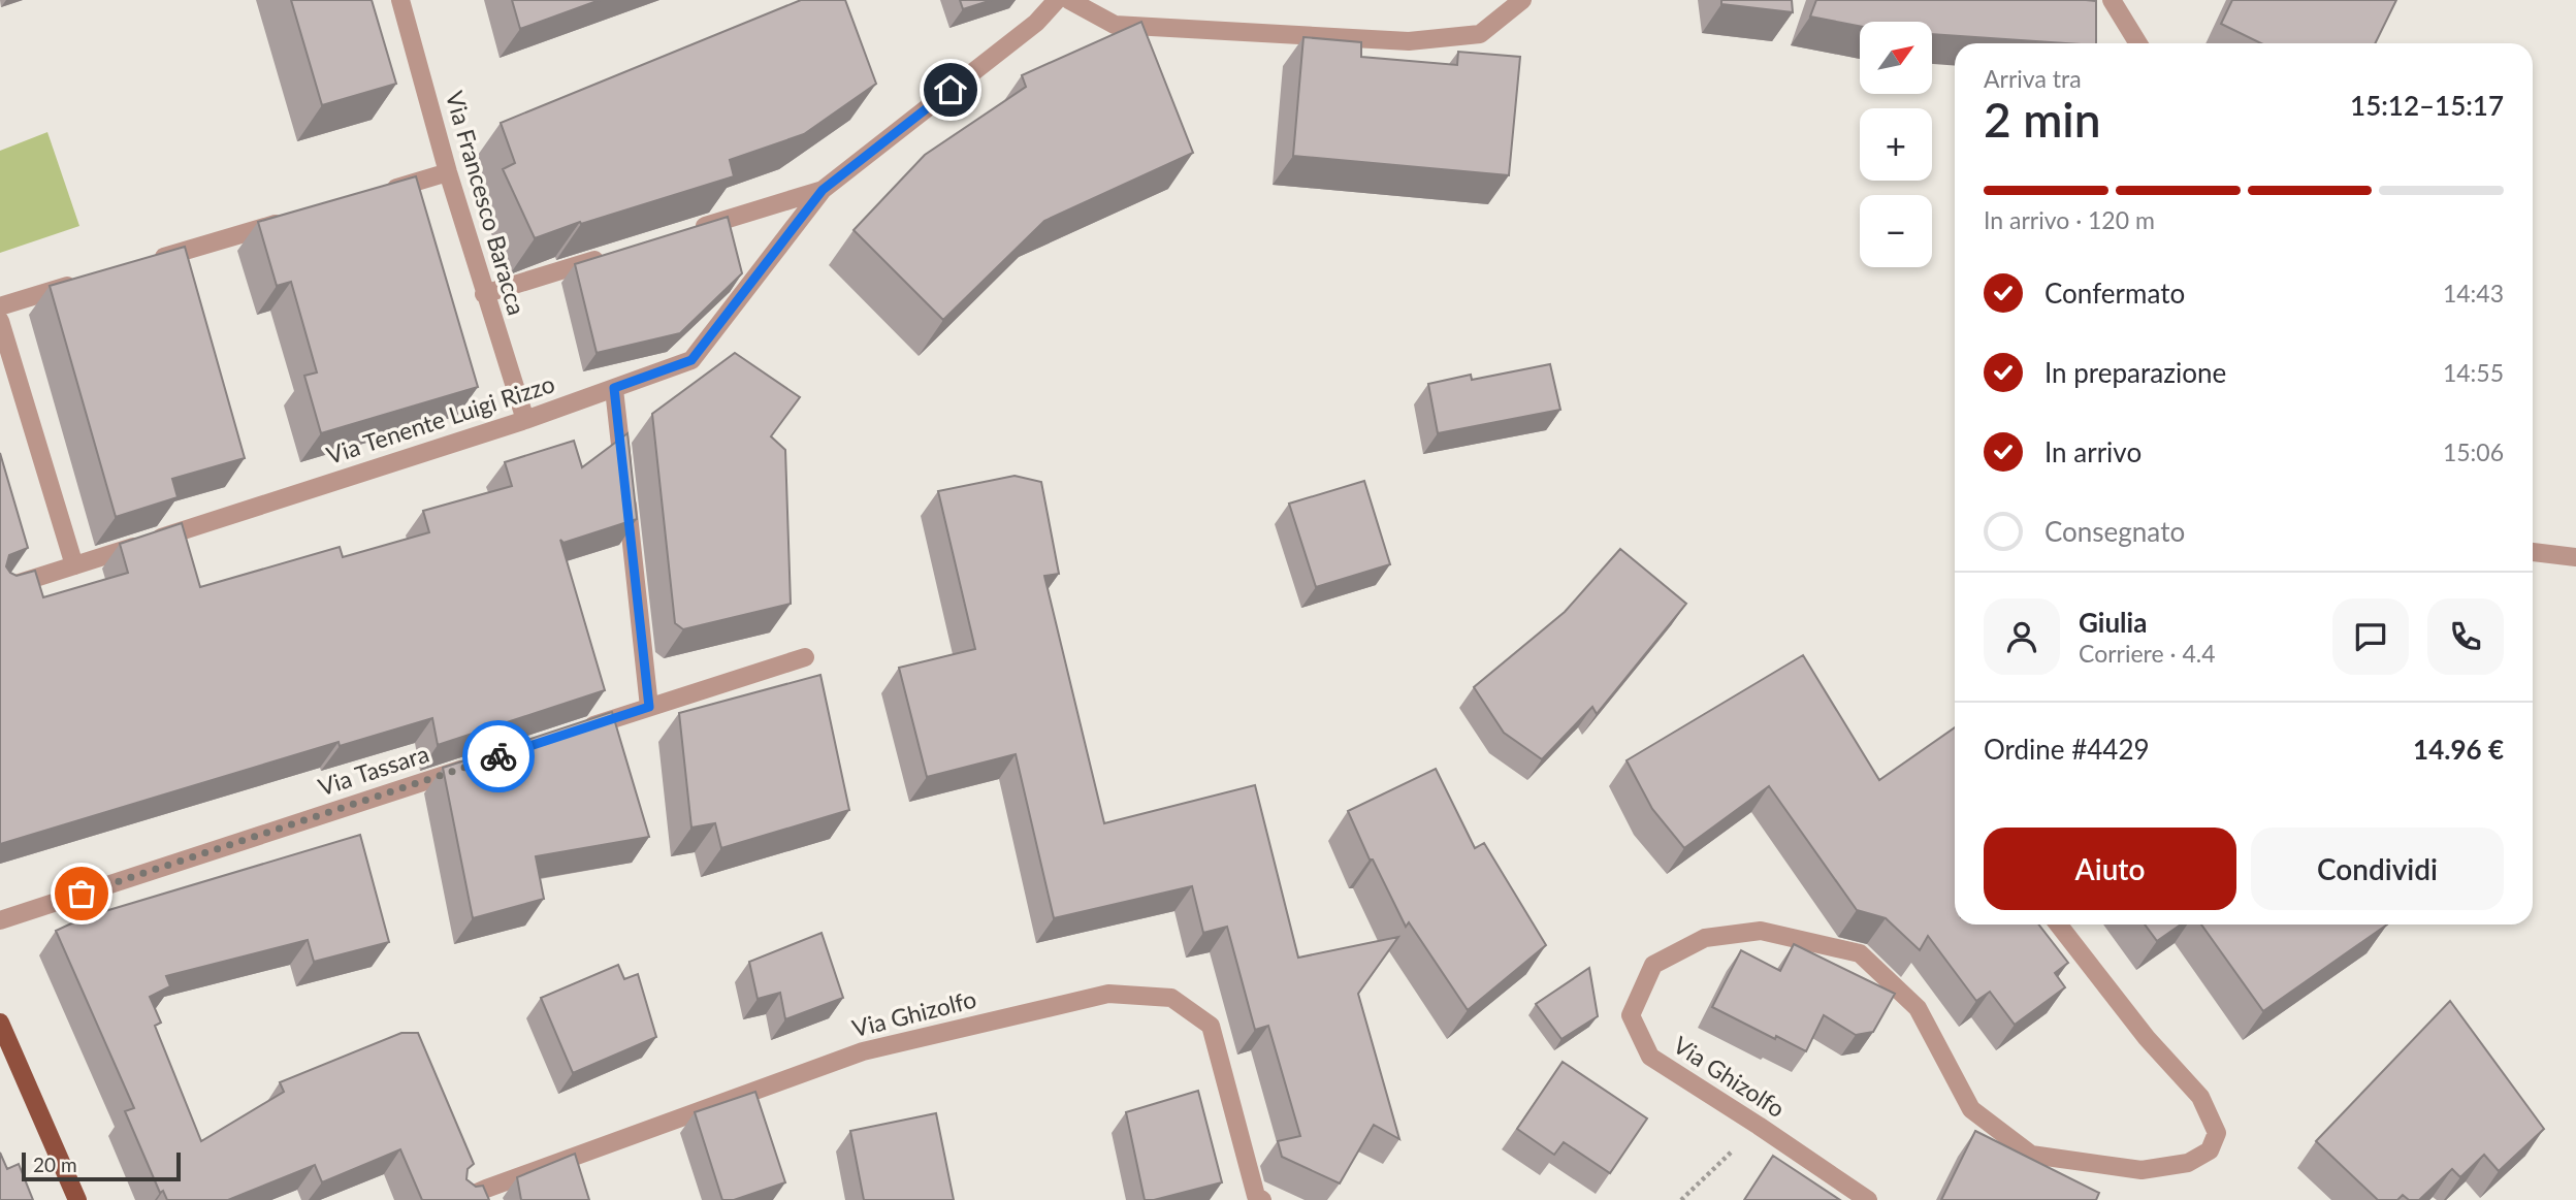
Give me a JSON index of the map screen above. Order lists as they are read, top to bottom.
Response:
{
  "streets": {
    "street": [
      "Via Francesco Baracca",
      "Via Tenente Luigi Rizzo",
      "Via Tassara",
      "Via Ghizolfo"
    ]
  },
  "crossings": [
    ["Via Francesco Baracca", "Via Tenente Luigi Rizzo"]
  ],
  "scale_bar": "20 m",
  "north": "top right",
  "page": {
    "map_buttons": ["+", "−"],
    "heading": ["2 min", "Arriva tra", "15:12–15:17"],
    "panel": [
      "Giulia",
      "Corriere · 4.4",
      "Ordine #4429",
      "14.96 €"
    ],
    "bar": "In arrivo · 120 m",
    "list": [
      ["Confermato", "14:43"],
      ["In preparazione", "14:55"],
      ["In arrivo", "15:06"],
      "Consegnato"
    ],
    "buttons": ["Aiuto", "Condividi"],
    "scale": "20 m"
  }
}
